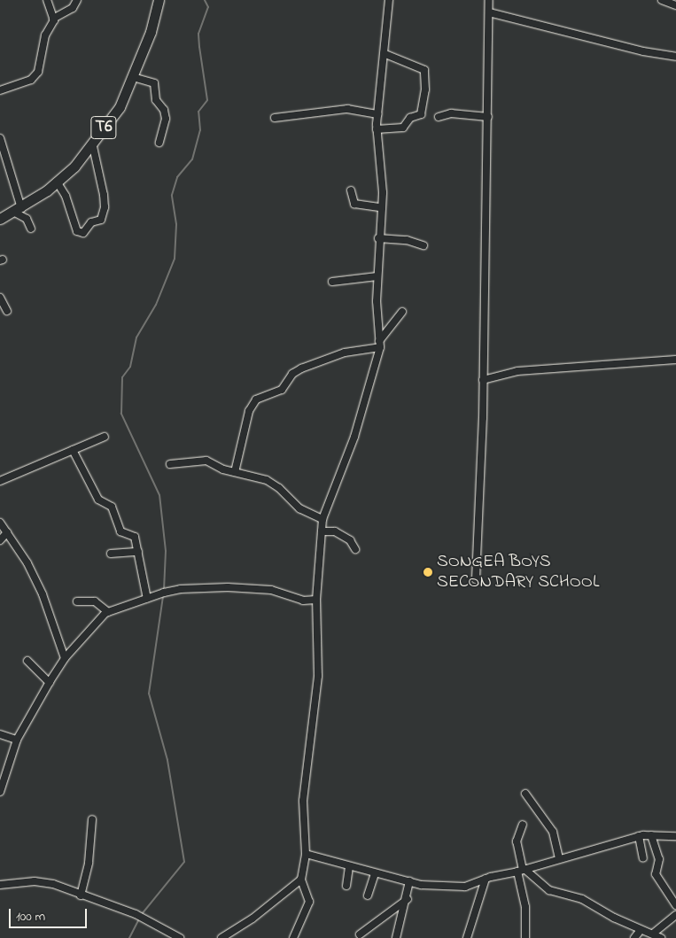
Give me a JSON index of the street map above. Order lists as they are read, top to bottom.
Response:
{
  "streets": {
    "highway": ["T6"]
  },
  "places": ["SONGEA BOYS SECONDARY SCHOOL"],
  "scale_bar": "100 m"
}
